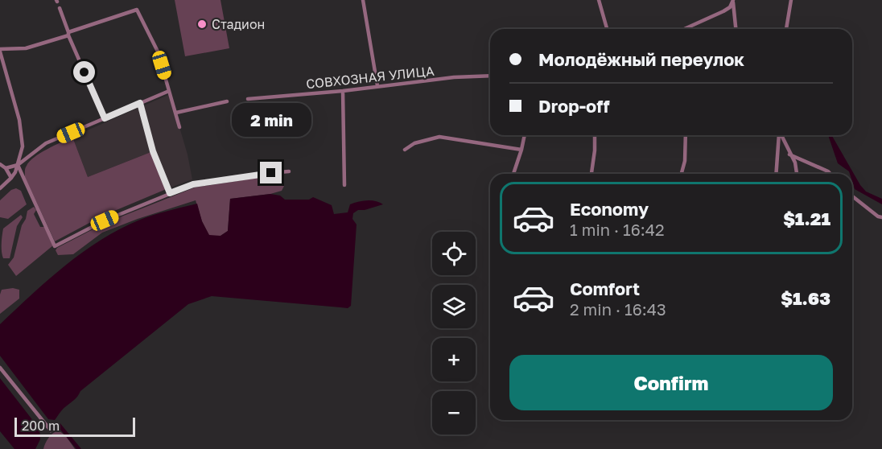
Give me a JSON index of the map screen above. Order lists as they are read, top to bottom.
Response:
{
  "streets": {
    "street": ["СОВХОЗНАЯ УЛИЦА"]
  },
  "places": ["Стадион"],
  "scale_bar": "200 m",
  "page": {
    "banner": ["Молодёжный переулок", "Drop-off"],
    "bubble": "2 min",
    "list": [
      {
        "name": "Economy",
        "note": "1 min · 16:42",
        "value": "$1.21"
      },
      {
        "name": "Comfort",
        "note": "2 min · 16:43",
        "value": "$1.63"
      }
    ],
    "map_buttons": ["+", "−"],
    "buttons": "Confirm",
    "scale": "200 m"
  }
}
